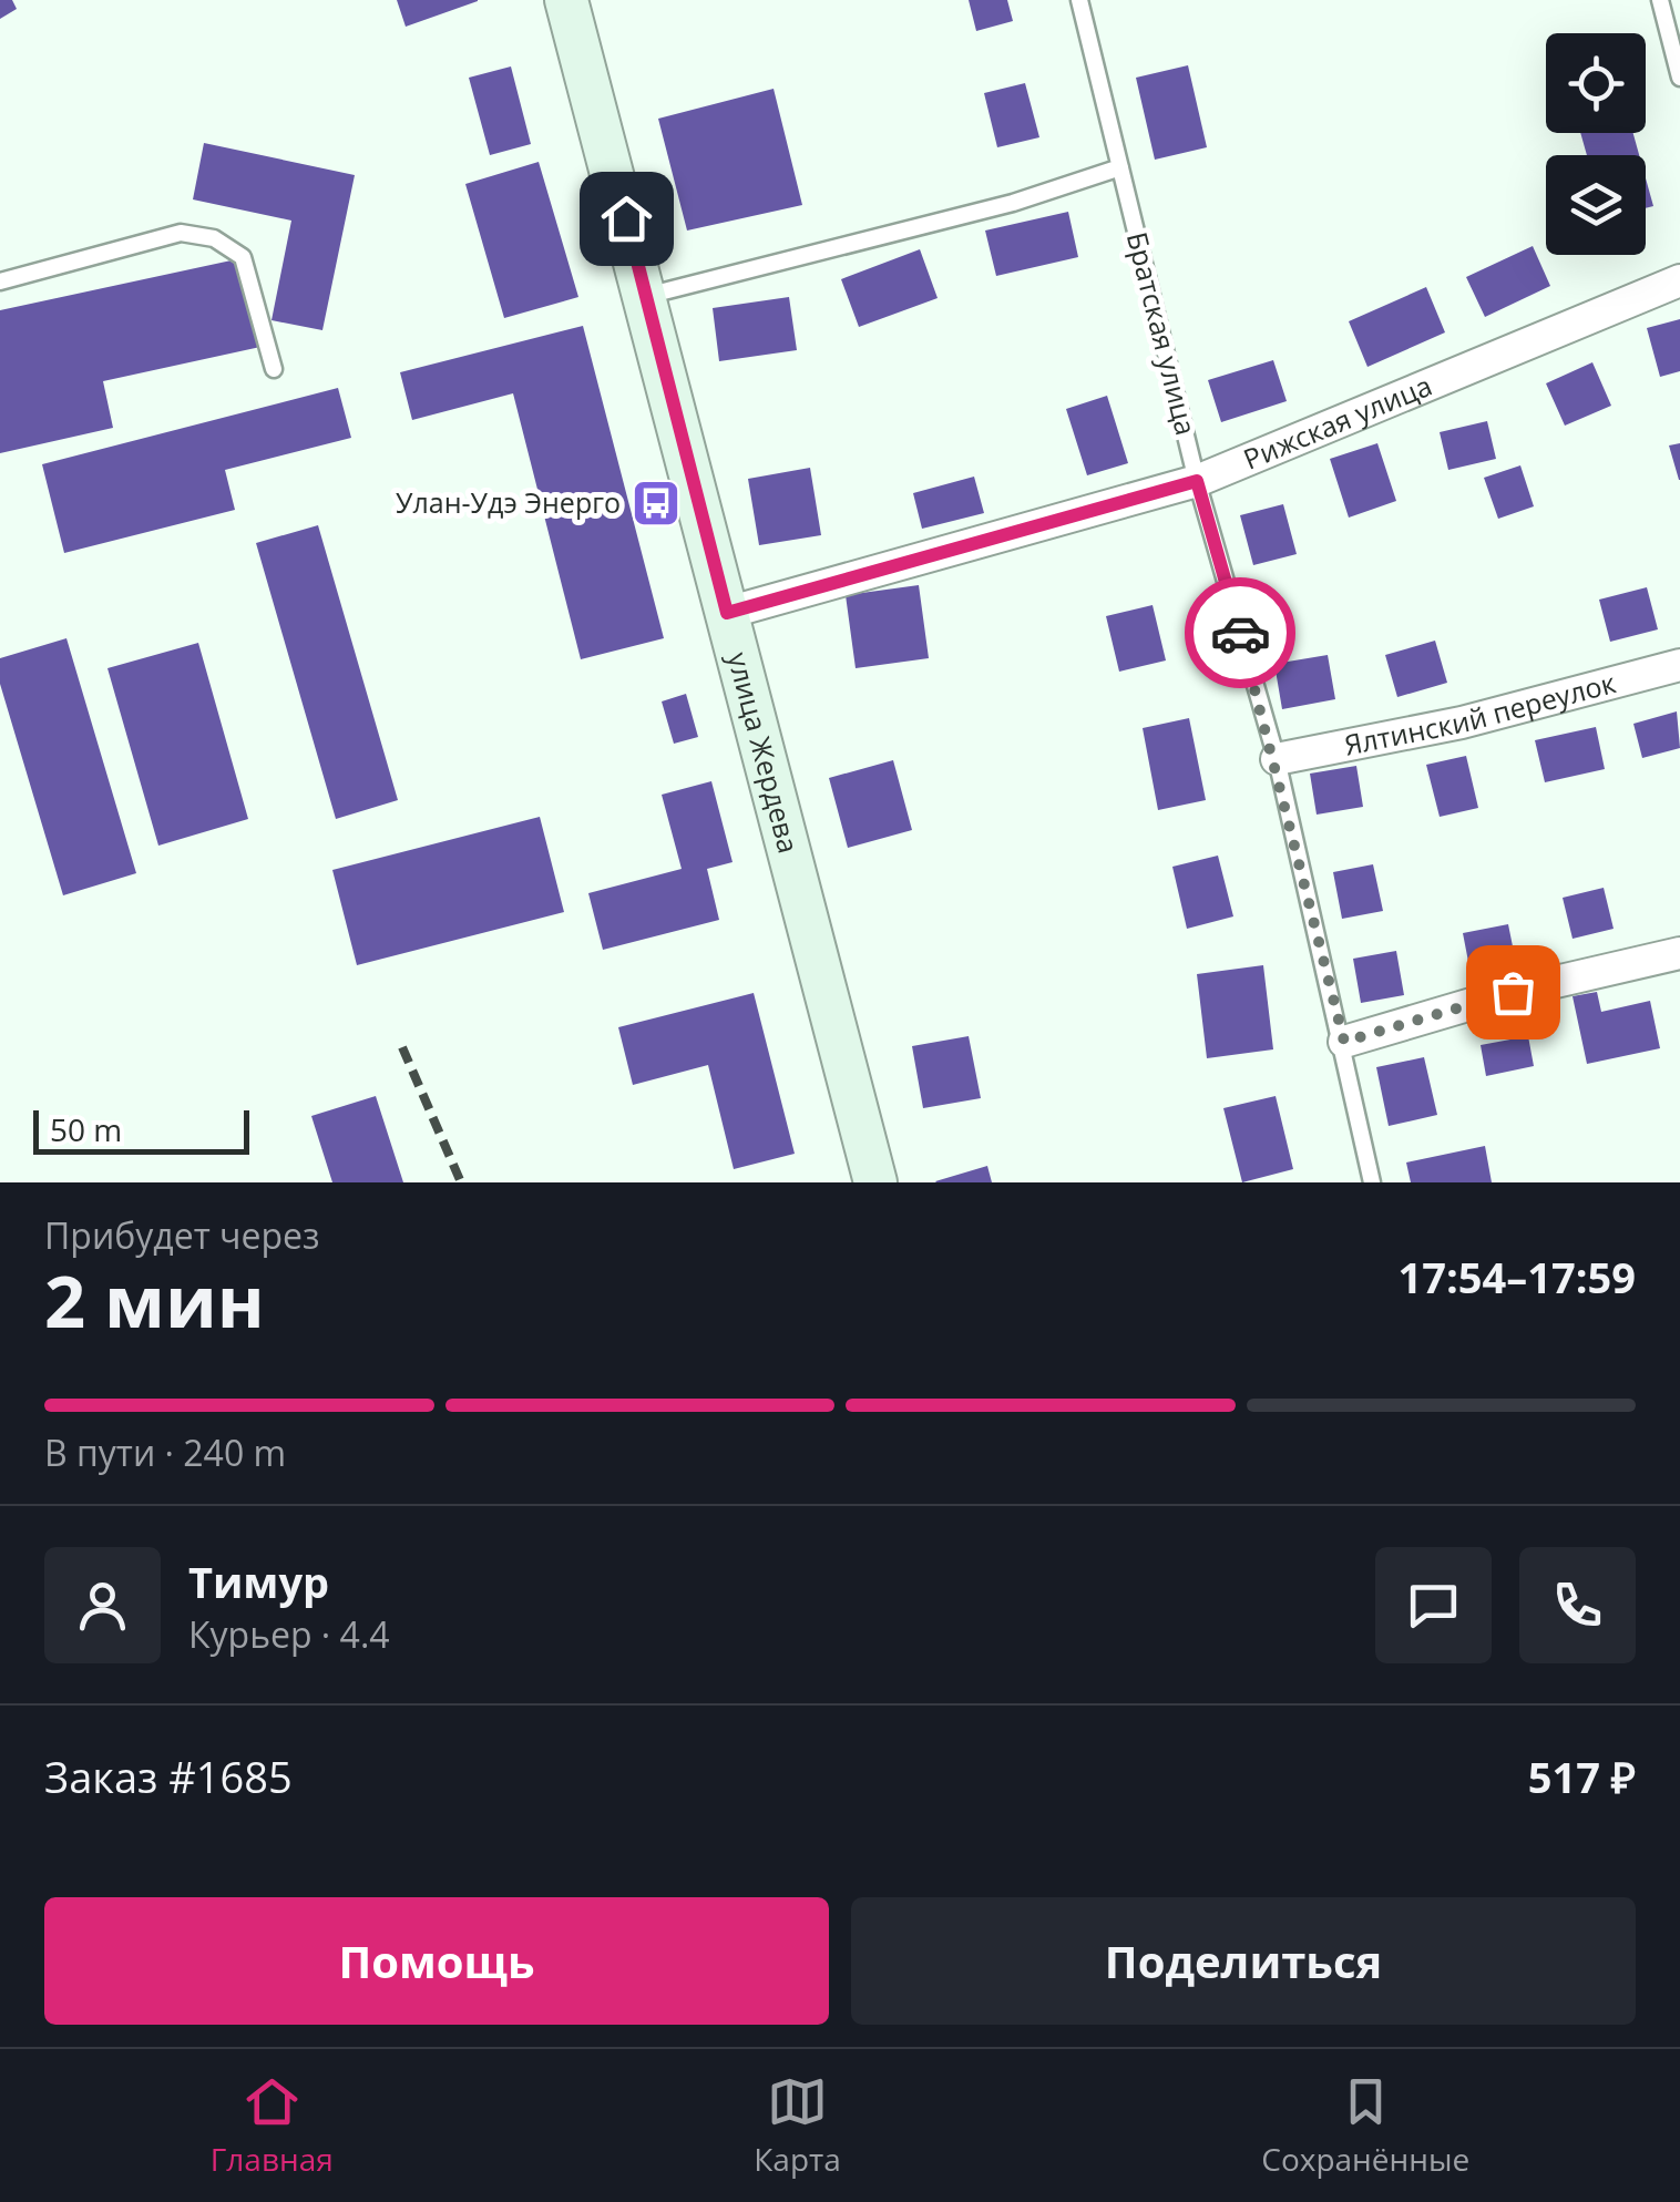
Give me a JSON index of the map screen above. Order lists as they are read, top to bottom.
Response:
{
  "streets": {
    "main road": ["улица Жердева"],
    "street": ["Рижская улица", "Ялтинский переулок"],
    "lane": ["Братская улица"]
  },
  "crossings": [
    ["Братская улица", "Рижская улица"],
    ["Братская улица", "Ялтинский переулок"],
    ["Рижская улица", "улица Жердева"]
  ],
  "places": {
    "bus stop": ["Улан-Удэ Энерго"]
  },
  "scale_bar": "50 m",
  "page": {
    "scale": "50 m",
    "heading": ["2 мин", "Прибудет через", "17:54–17:59"],
    "panel": [
      "Тимур",
      "Курьер · 4.4",
      "Заказ #1685",
      "517 ₽"
    ],
    "bar": "В пути · 240 m",
    "buttons": ["Помощь", "Поделиться"],
    "tabs": ["Главная", "Карта", "Сохранённые"]
  }
}
